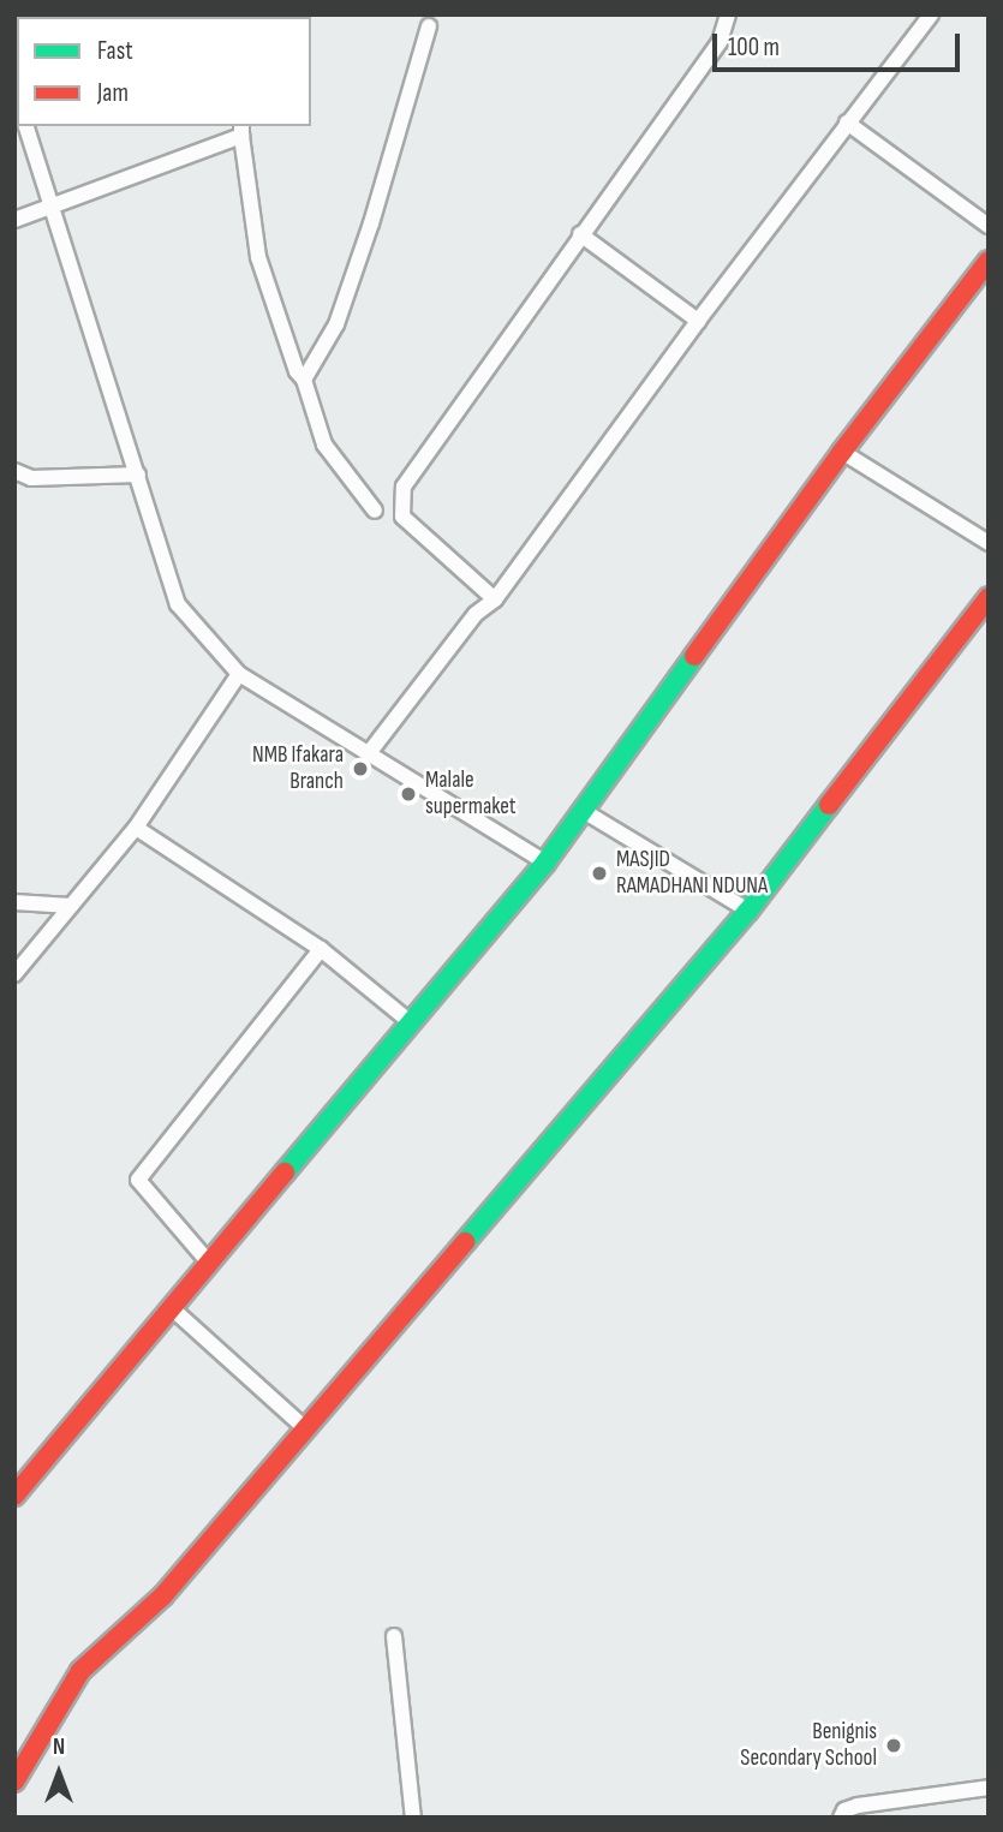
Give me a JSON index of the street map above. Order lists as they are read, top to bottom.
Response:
{
  "places": [
    "NMB Ifakara Branch",
    "Malale supermaket",
    "MASJID RAMADHANI NDUNA",
    "Benignis Secondary School"
  ],
  "legend": ["Fast", "Jam"],
  "scale_bar": "100 m",
  "north": "top"
}
